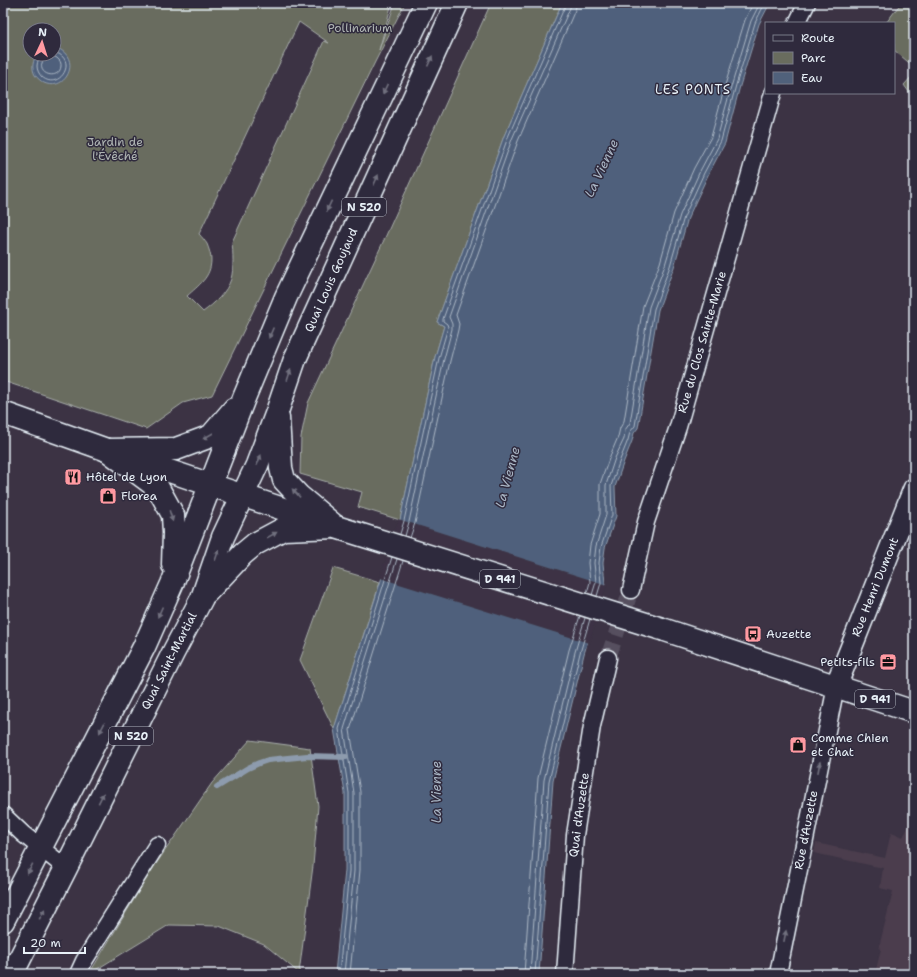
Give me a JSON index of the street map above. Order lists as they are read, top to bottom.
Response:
{
  "streets": {
    "main road": [
      "N 520",
      "Quai Louis Goujaud",
      "D 941",
      "Quai Saint-Martial"
    ],
    "street": [
      "Rue du Clos Sainte-Marie",
      "Rue Henri Dumont",
      "Quai d'Auzette",
      "Rue d'Auzette"
    ]
  },
  "crossings": [
    ["N 520", "D 941"],
    ["Quai Louis Goujaud", "D 941"],
    ["Quai Louis Goujaud", "Quai Saint-Martial"],
    ["D 941", "Rue Henri Dumont"],
    ["D 941", "Quai Saint-Martial"],
    ["D 941", "Rue d'Auzette"],
    ["Rue Henri Dumont", "Rue d'Auzette"]
  ],
  "one_way": ["Rue d'Auzette"],
  "districts": ["LES PONTS"],
  "water": ["La Vienne"],
  "parks": ["Pollinarium", "Jardin de l'Évêché"],
  "places": {
    "restaurant": ["Hôtel de Lyon"],
    "shop": ["Florea", "Comme Chien et Chat"],
    "bus stop": ["Auzette"],
    "office": ["Petits-fils"]
  },
  "legend": ["Route", "Parc", "Eau"],
  "scale_bar": "20 m",
  "north": "top"
}
